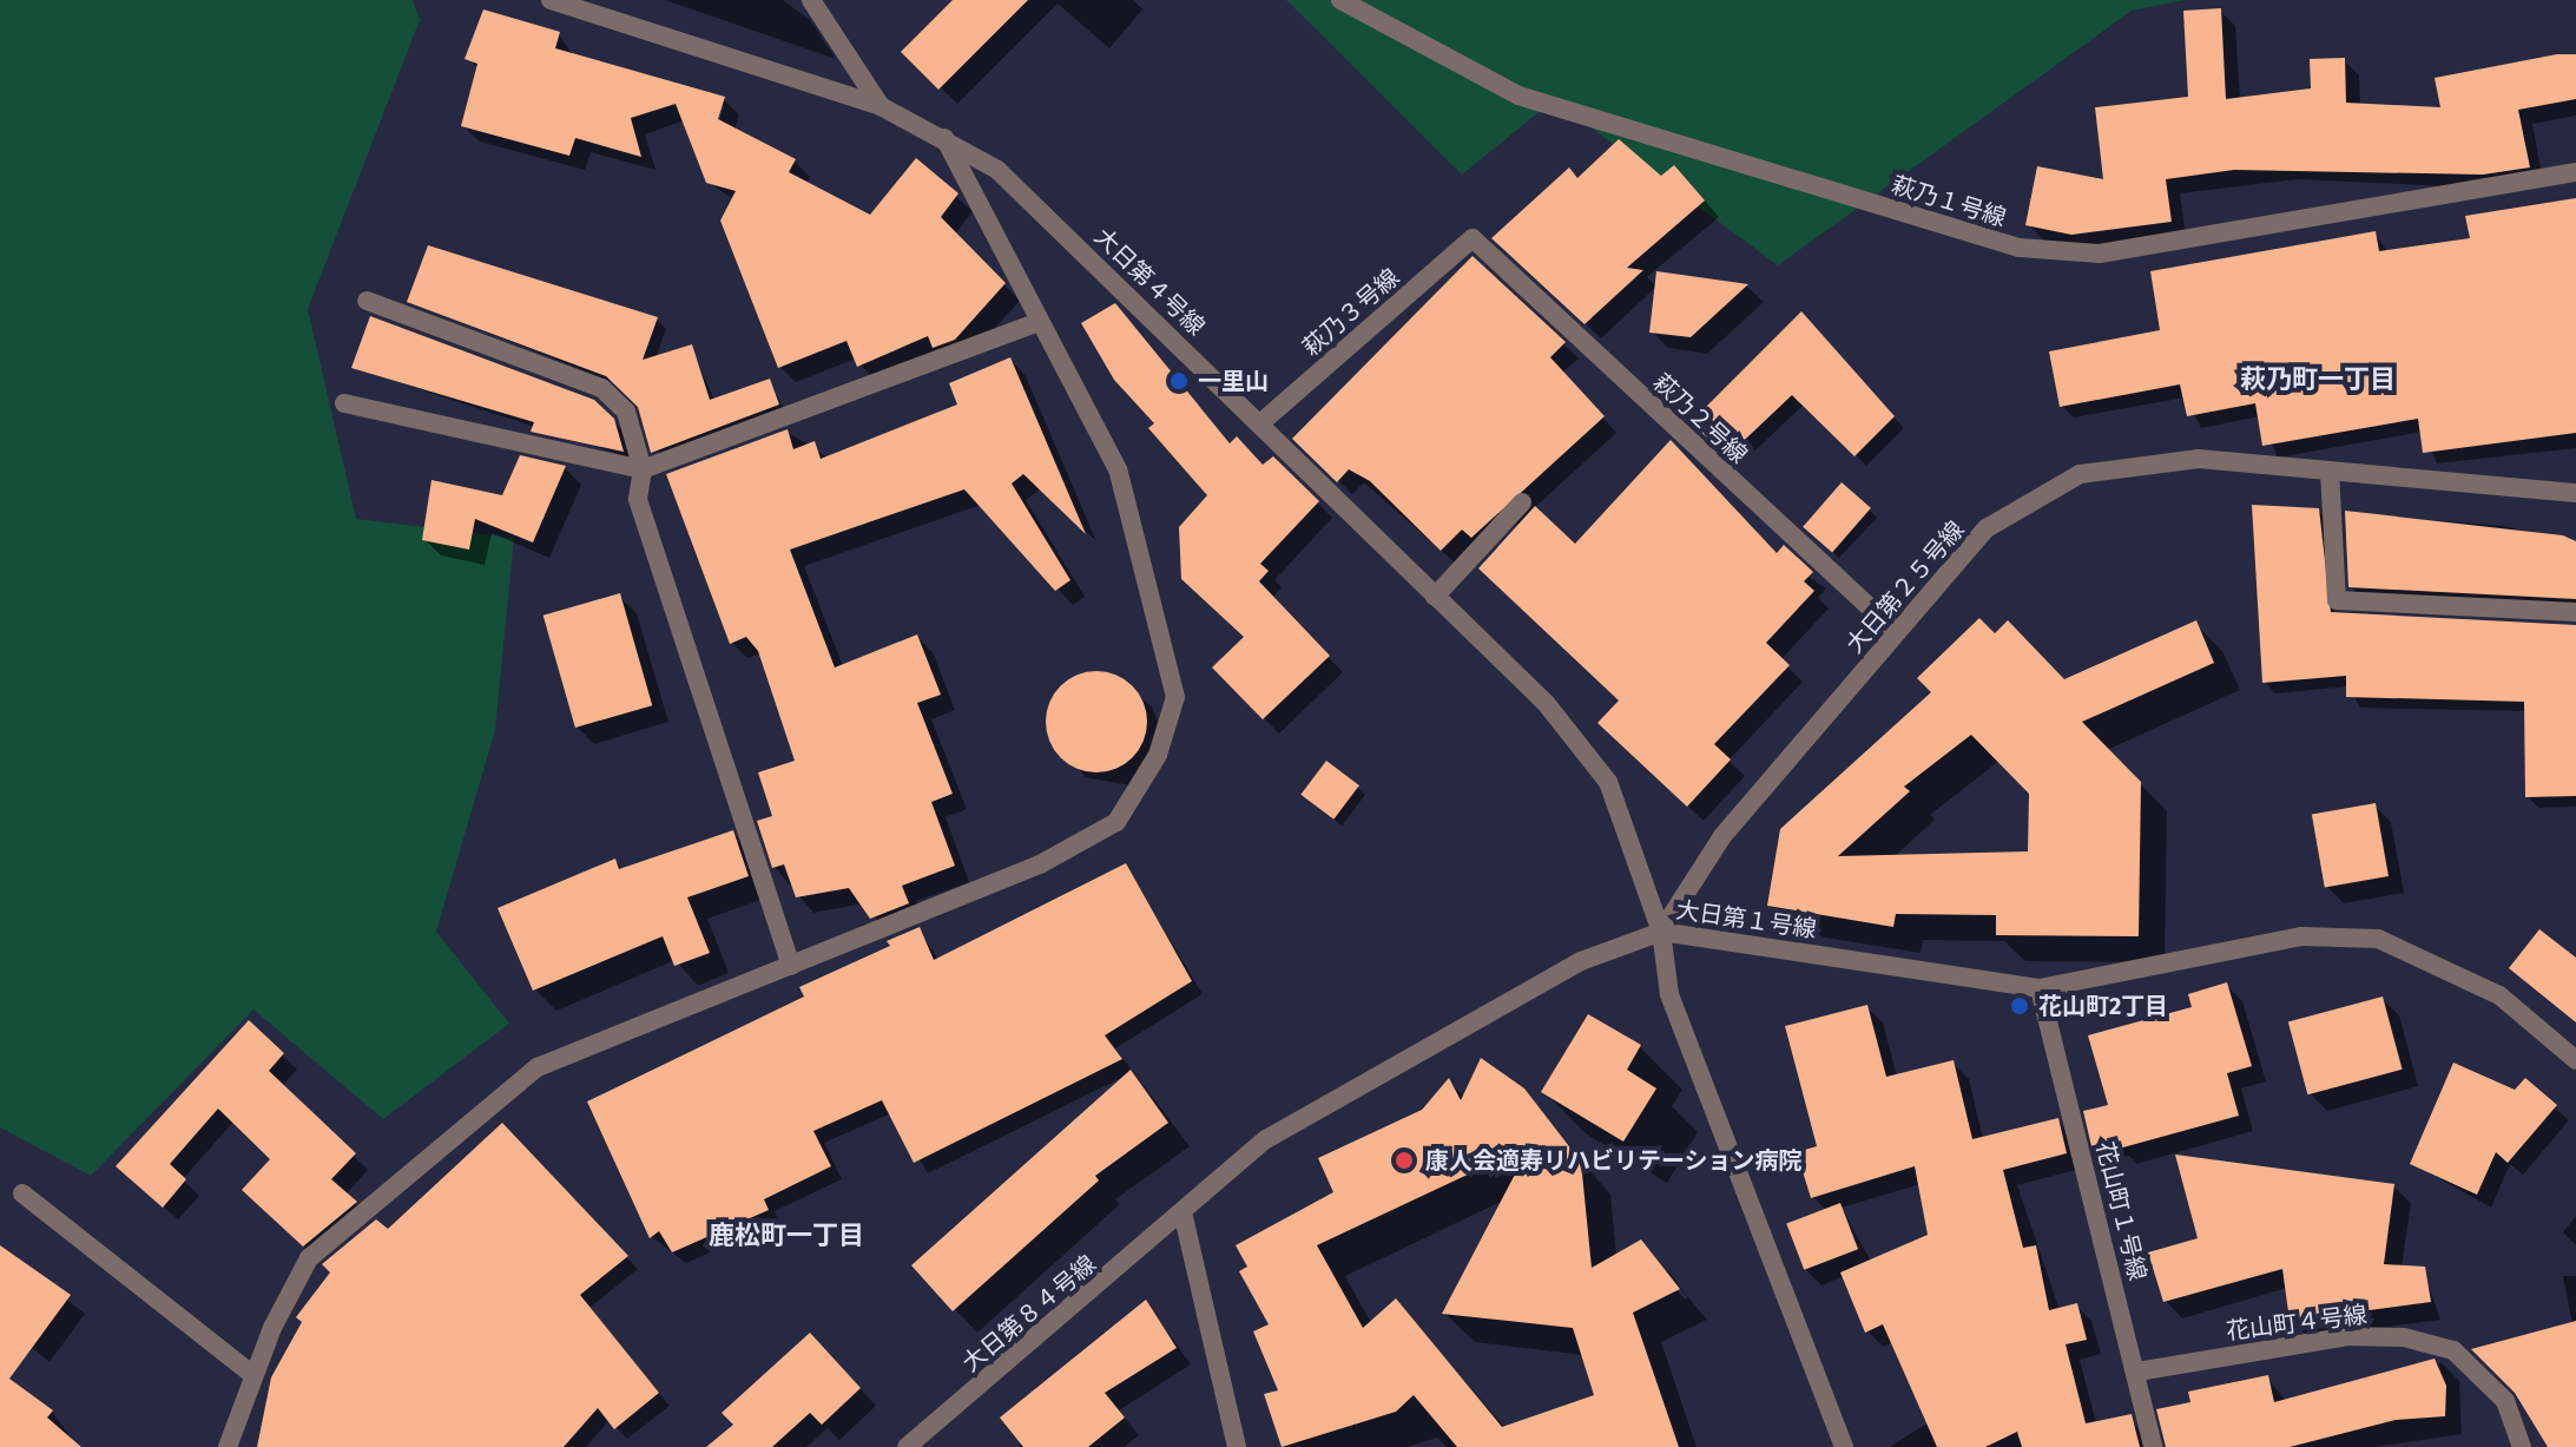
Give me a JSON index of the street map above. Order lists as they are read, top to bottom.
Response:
{
  "streets": {
    "street": [
      "萩乃１号線",
      "大日第４号線",
      "萩乃３号線",
      "萩乃２号線",
      "大日第２５号線",
      "大日第１号線",
      "花山町１号線",
      "大日第８４号線",
      "花山町４号線"
    ]
  },
  "crossings": [
    ["大日第４号線", "萩乃３号線"],
    ["大日第４号線", "大日第２５号線"],
    ["大日第４号線", "大日第１号線"],
    ["萩乃３号線", "萩乃２号線"],
    ["萩乃２号線", "大日第２５号線"],
    ["大日第２５号線", "大日第１号線"],
    ["大日第１号線", "花山町１号線"],
    ["大日第１号線", "大日第８４号線"],
    ["花山町１号線", "花山町４号線"]
  ],
  "districts": ["萩乃町一丁目", "鹿松町一丁目"],
  "places": ["一里山", "花山町2丁目", "康人会適寿リハビリテーション病院"]
}
